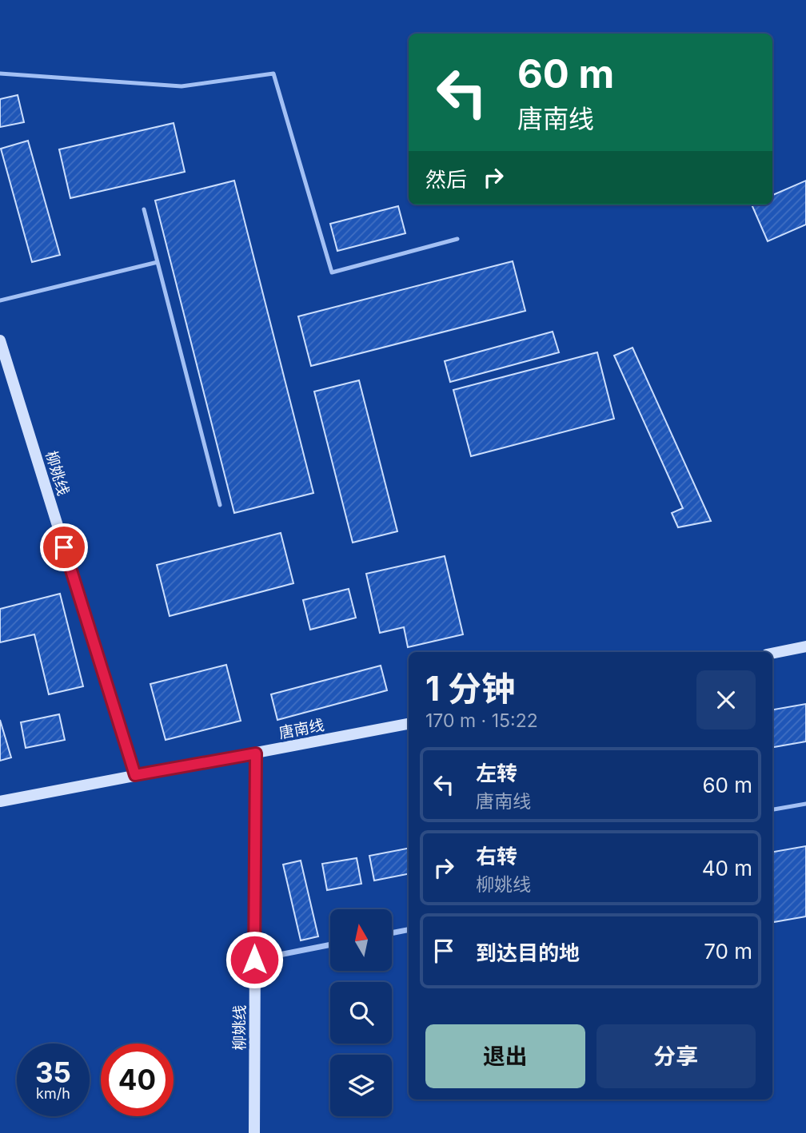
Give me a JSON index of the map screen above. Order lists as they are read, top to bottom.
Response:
{
  "streets": {
    "street": ["柳姚线", "唐南线"]
  },
  "crossings": [
    ["柳姚线", "唐南线"]
  ],
  "north": "top",
  "page": {
    "turn": ["60 m", "唐南线"],
    "then": "然后",
    "heading": ["1 分钟", "170 m · 15:22"],
    "list": [
      {
        "name": "左转",
        "note": "唐南线",
        "value": "60 m"
      },
      {
        "name": "右转",
        "note": "柳姚线",
        "value": "40 m"
      },
      {
        "name": "到达目的地",
        "value": "70 m"
      }
    ],
    "buttons": ["退出", "分享"],
    "speed": "35 km/h",
    "limit": "40"
  }
}
